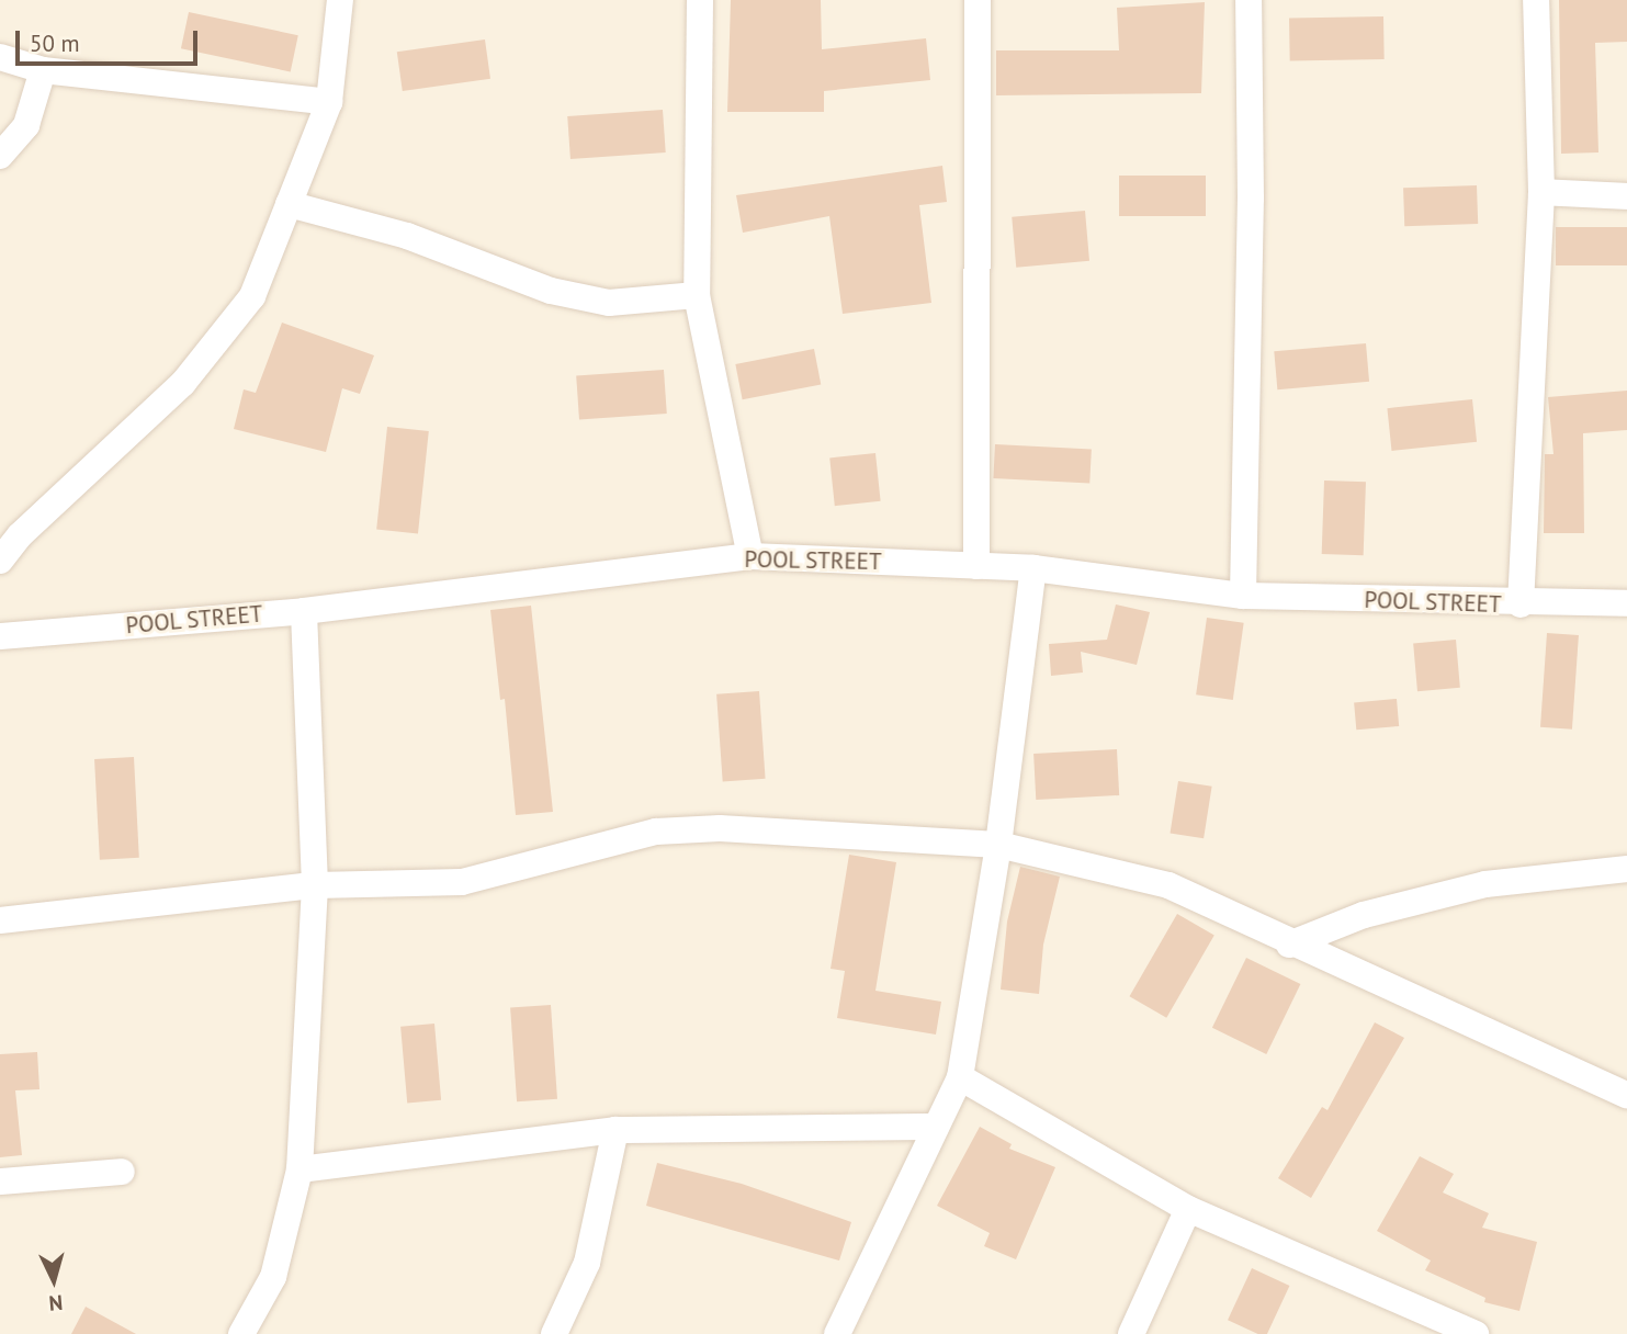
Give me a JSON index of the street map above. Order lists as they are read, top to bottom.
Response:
{
  "streets": {
    "street": ["POOL STREET"]
  },
  "scale_bar": "50 m",
  "north": "bottom"
}
